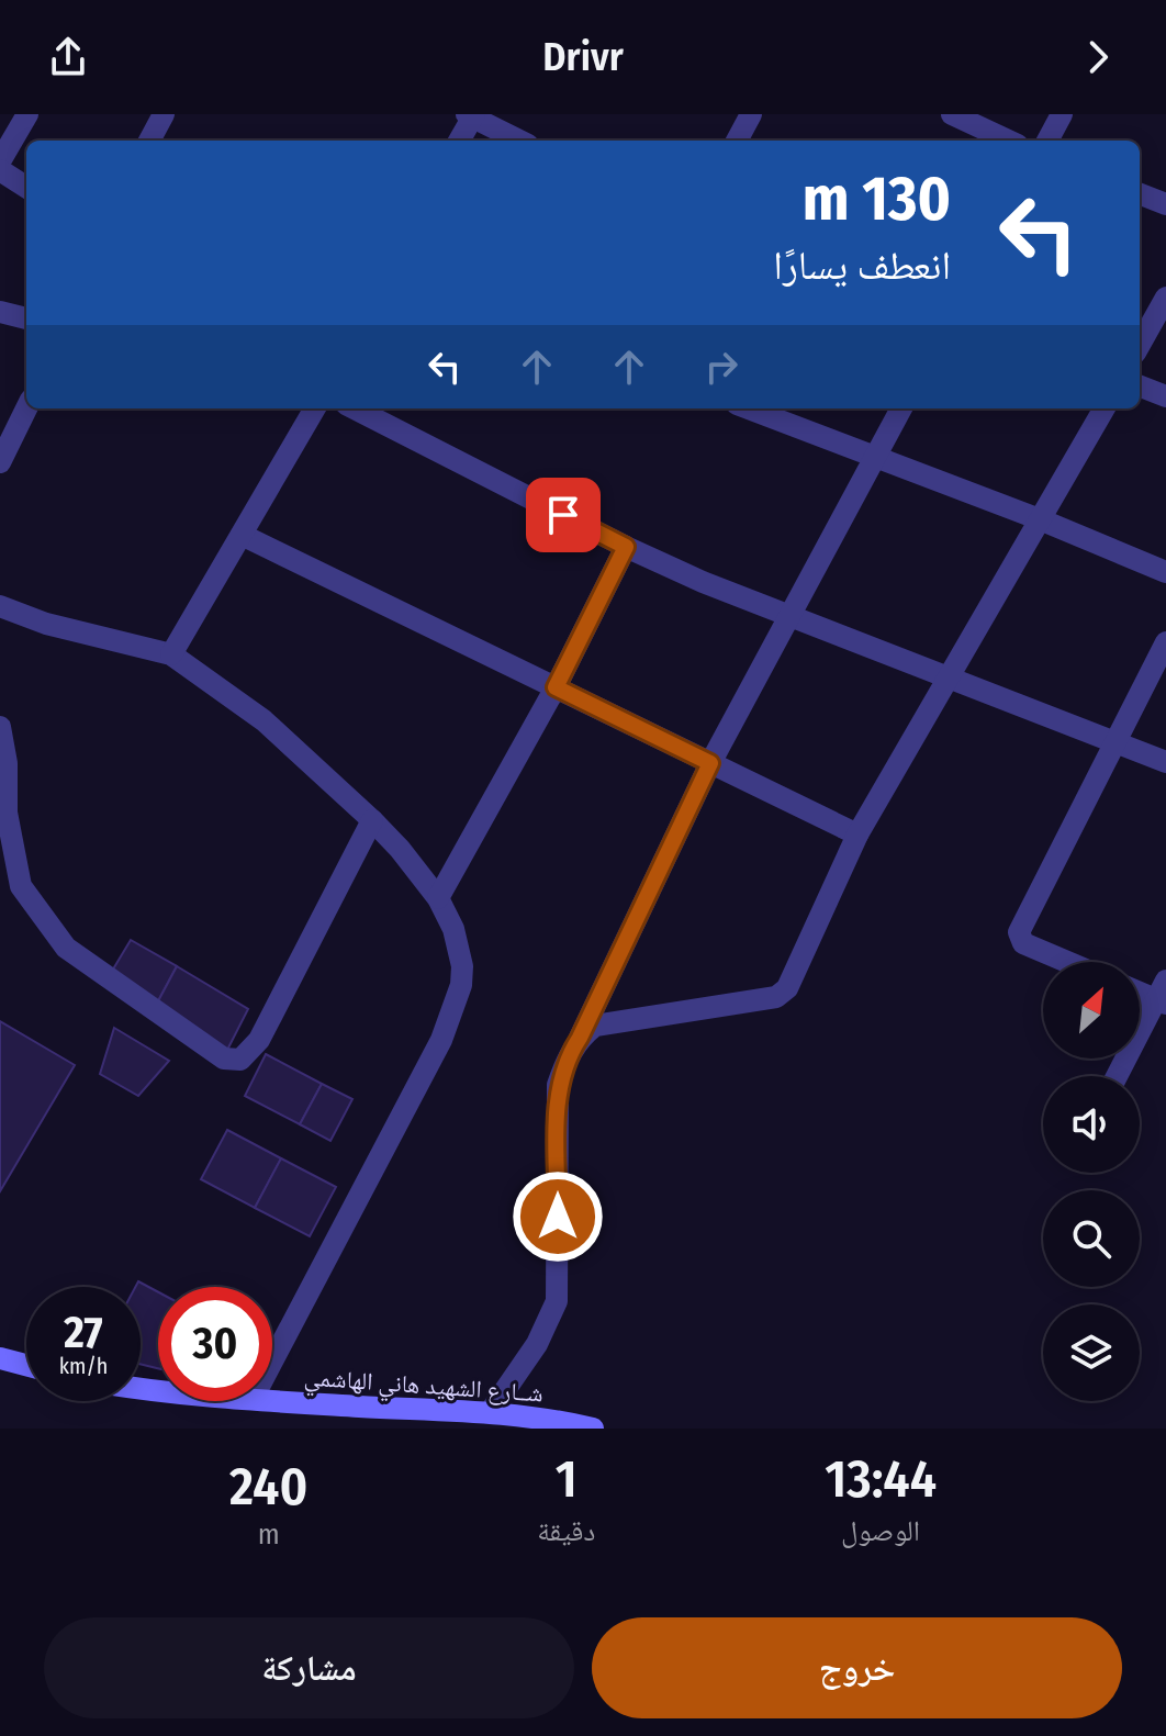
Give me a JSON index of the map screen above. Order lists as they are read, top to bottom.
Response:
{
  "streets": {
    "street": ["شــارع الشهيد هاني الهاشمي"]
  },
  "north": "top right",
  "page": {
    "header": "Drivr",
    "turn": ["130 m", "انعطف يسارًا"],
    "speed": "27 km/h",
    "limit": "30",
    "eta": [
      "13:44",
      "الوصول",
      "1",
      "دقيقة",
      "240",
      "m"
    ],
    "buttons": ["خروج", "مشاركة"]
  }
}
